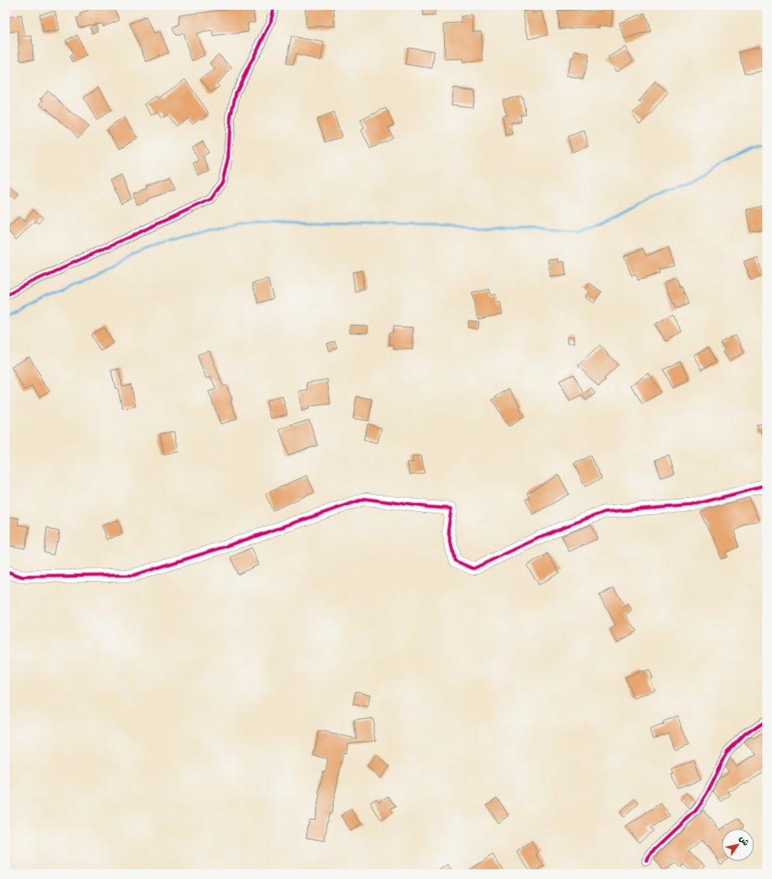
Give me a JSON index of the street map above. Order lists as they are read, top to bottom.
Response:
{
  "north": "top right"
}
